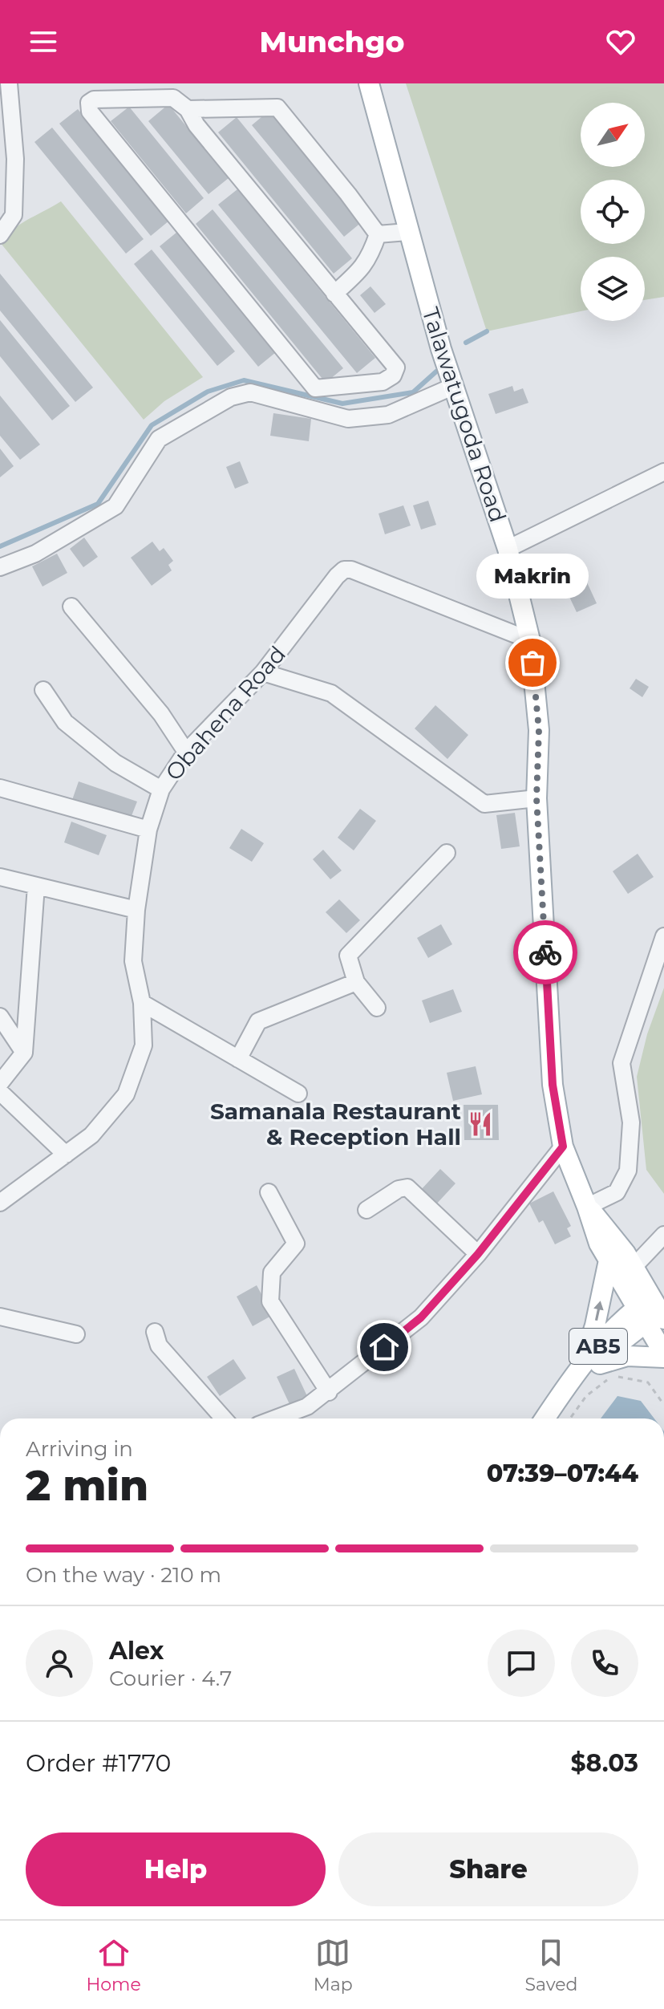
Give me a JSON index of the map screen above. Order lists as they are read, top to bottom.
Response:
{
  "streets": {
    "main road": ["Talawatugoda Road", "AB5"],
    "street": ["Obahena Road"]
  },
  "crossings": [
    ["Talawatugoda Road", "Obahena Road"],
    ["Talawatugoda Road", "AB5"]
  ],
  "places": {
    "other": ["Makrin"],
    "restaurant": ["Samanala Restaurant & Reception Hall"]
  },
  "north": "top right",
  "page": {
    "header": "Munchgo",
    "bubble": "Makrin",
    "heading": ["2 min", "Arriving in", "07:39–07:44"],
    "panel": [
      "Alex",
      "Courier · 4.7",
      "Order #1770",
      "$8.03"
    ],
    "bar": "On the way · 210 m",
    "buttons": ["Help", "Share"],
    "tabs": ["Home", "Map", "Saved"]
  }
}
